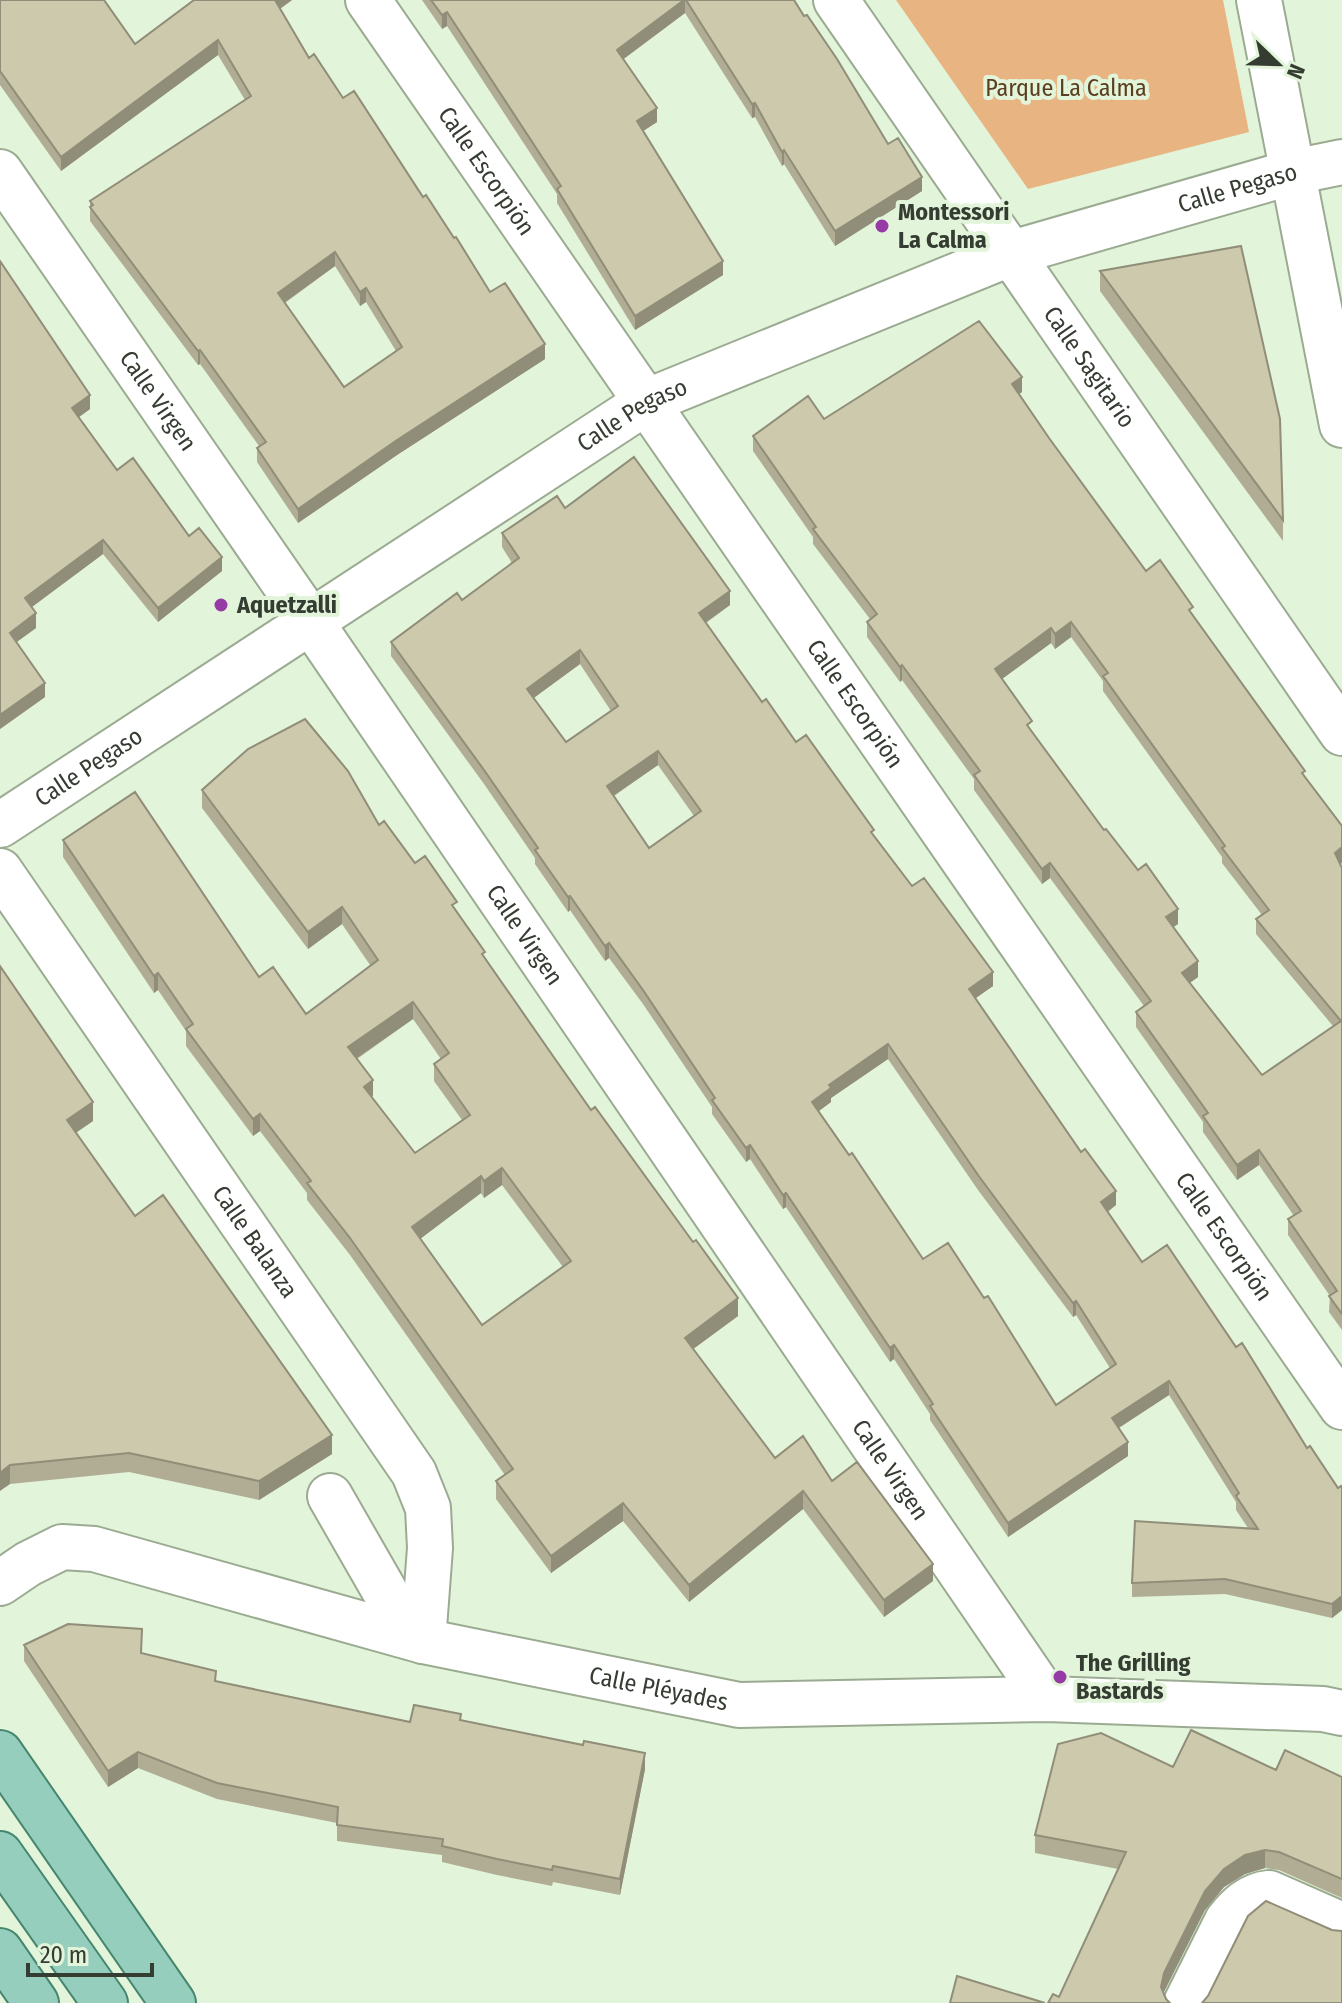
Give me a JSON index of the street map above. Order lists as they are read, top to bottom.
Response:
{
  "streets": {
    "street": [
      "Calle Escorpión",
      "Calle Pegaso",
      "Calle Sagitario",
      "Calle Virgen",
      "Calle Balanza",
      "Calle Pléyades"
    ]
  },
  "crossings": [
    ["Calle Escorpión", "Calle Pegaso"],
    ["Calle Pegaso", "Calle Sagitario"],
    ["Calle Pegaso", "Calle Virgen"],
    ["Calle Virgen", "Calle Pléyades"],
    ["Calle Balanza", "Calle Pléyades"]
  ],
  "parks": ["Parque La Calma"],
  "places": ["Montessori La Calma", "Aquetzalli", "The Grilling Bastards"],
  "scale_bar": "20 m",
  "north": "bottom right"
}
